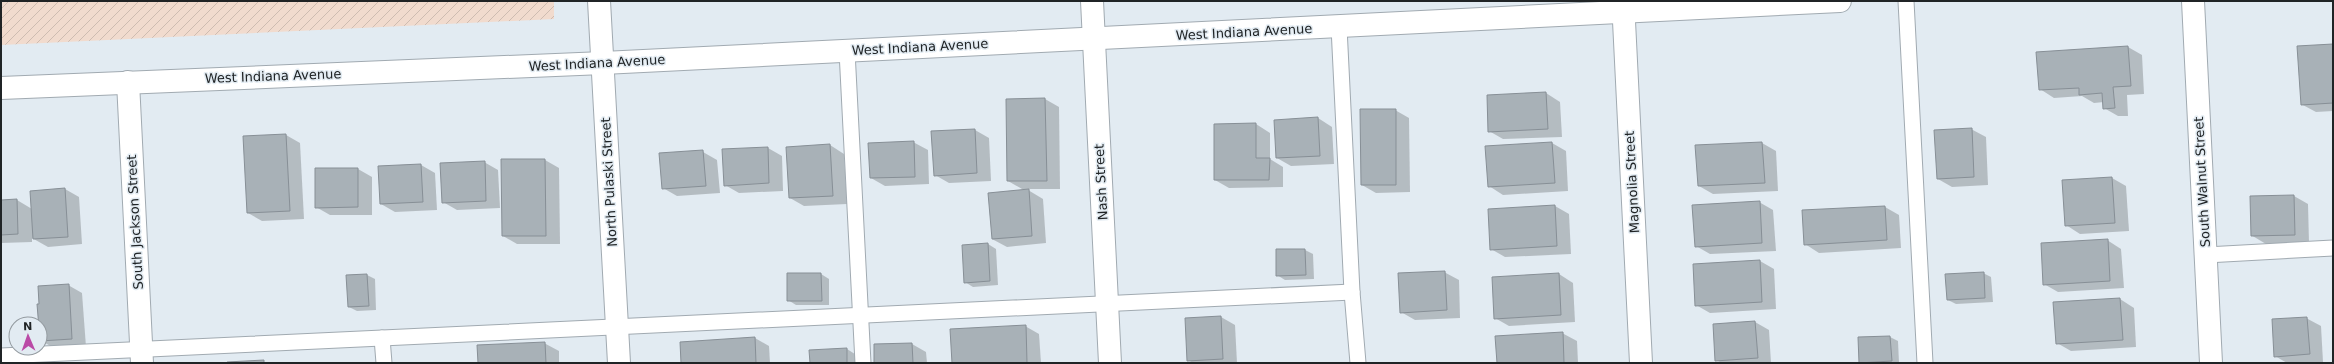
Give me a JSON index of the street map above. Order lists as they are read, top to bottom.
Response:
{
  "streets": {
    "street": [
      "West Indiana Avenue",
      "North Pulaski Street",
      "Nash Street",
      "Magnolia Street",
      "South Walnut Street",
      "South Jackson Street"
    ]
  },
  "crossings": [
    ["West Indiana Avenue", "North Pulaski Street"],
    ["West Indiana Avenue", "Nash Street"],
    ["West Indiana Avenue", "Magnolia Street"],
    ["West Indiana Avenue", "South Jackson Street"]
  ],
  "north": "top"
}
